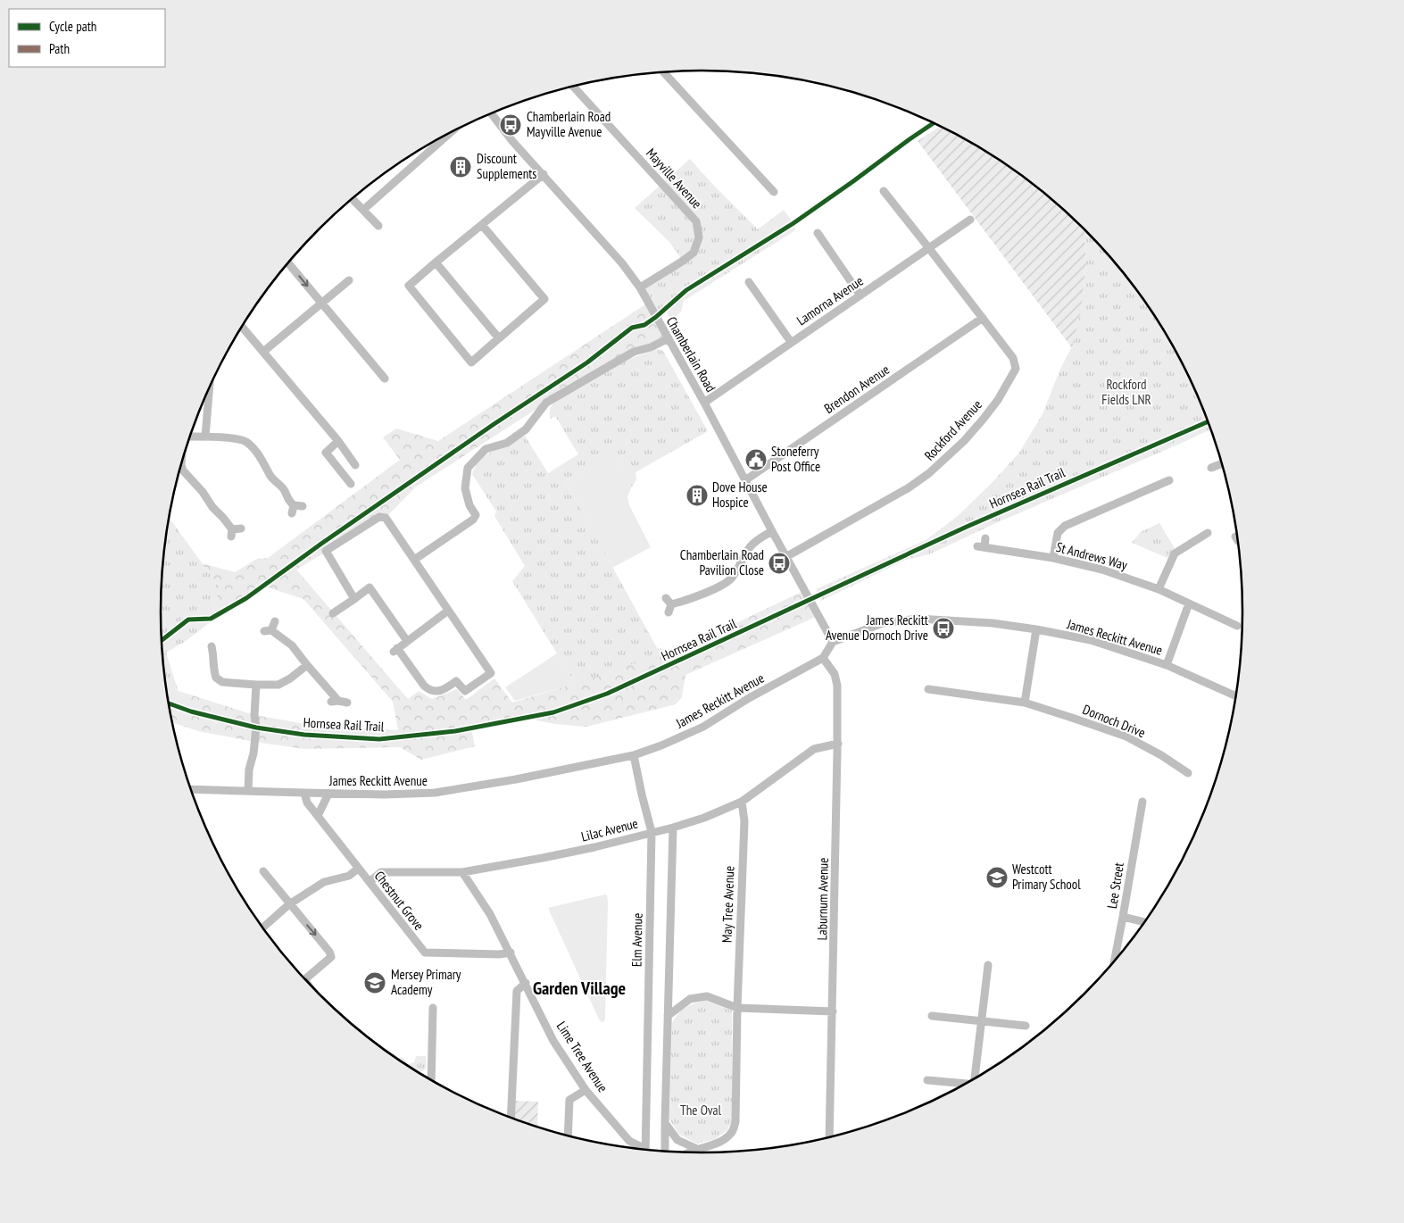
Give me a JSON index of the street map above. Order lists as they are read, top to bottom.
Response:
{
  "streets": {
    "street": [
      "Mayville Avenue",
      "Lamorna Avenue",
      "Chamberlain Road",
      "Brendon Avenue",
      "Rockford Avenue",
      "St Andrews Way",
      "James Reckitt Avenue",
      "Dornoch Drive",
      "Lilac Avenue",
      "Lee Street",
      "Laburnum Avenue",
      "Chestnut Grove",
      "May Tree Avenue",
      "Elm Avenue",
      "Lime Tree Avenue"
    ],
    "cycle path": ["Hornsea Rail Trail"]
  },
  "crossings": [
    ["Mayville Avenue", "Chamberlain Road"],
    ["Lamorna Avenue", "Chamberlain Road"],
    ["Lamorna Avenue", "Rockford Avenue"],
    ["Chamberlain Road", "Brendon Avenue"],
    ["Chamberlain Road", "Rockford Avenue"],
    ["Chamberlain Road", "James Reckitt Avenue"],
    ["Brendon Avenue", "Rockford Avenue"],
    ["James Reckitt Avenue", "Laburnum Avenue"],
    ["James Reckitt Avenue", "Chestnut Grove"],
    ["James Reckitt Avenue", "Elm Avenue"],
    ["Lilac Avenue", "Laburnum Avenue"],
    ["Lilac Avenue", "Chestnut Grove"],
    ["Lilac Avenue", "May Tree Avenue"],
    ["Lilac Avenue", "Elm Avenue"],
    ["Lilac Avenue", "Lime Tree Avenue"],
    ["Chestnut Grove", "Lime Tree Avenue"]
  ],
  "districts": ["Garden Village"],
  "parks": ["Rockford Fields LNR", "The Oval"],
  "places": {
    "bus stop": ["Chamberlain Road Mayville Avenue", "Chamberlain Road Pavilion Close", "James Reckitt Avenue Dornoch Drive"],
    "building": ["Discount Supplements", "Dove House Hospice"],
    "public building": ["Stoneferry Post Office"],
    "school or university": ["Westcott Primary School", "Mersey Primary Academy"]
  },
  "legend": ["Cycle path", "Path"]
}
